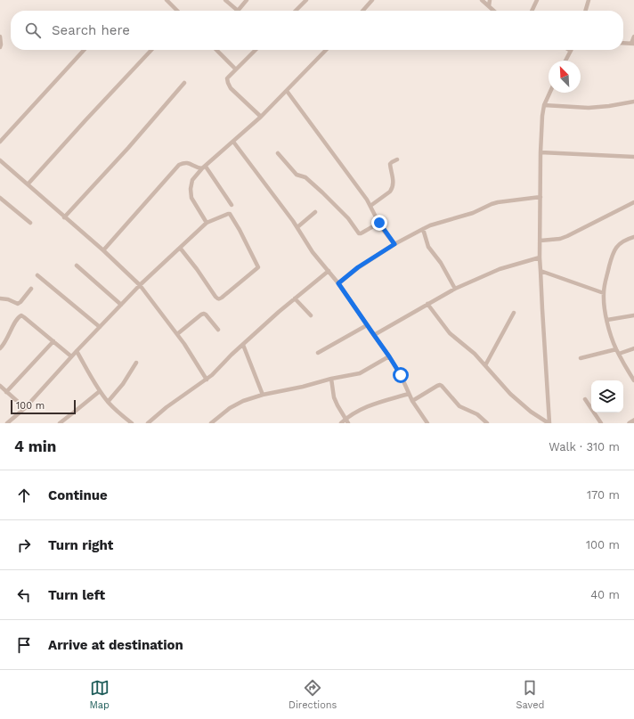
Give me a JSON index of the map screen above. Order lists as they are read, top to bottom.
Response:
{
  "scale_bar": "100 m",
  "north": "top left",
  "page": {
    "search": "Search here",
    "scale": "100 m",
    "heading": ["4 min", "Walk · 310 m"],
    "list": [
      ["Continue", "170 m"],
      ["Turn right", "100 m"],
      ["Turn left", "40 m"],
      "Arrive at destination"
    ],
    "nav": ["Map", "Directions", "Saved"]
  }
}
